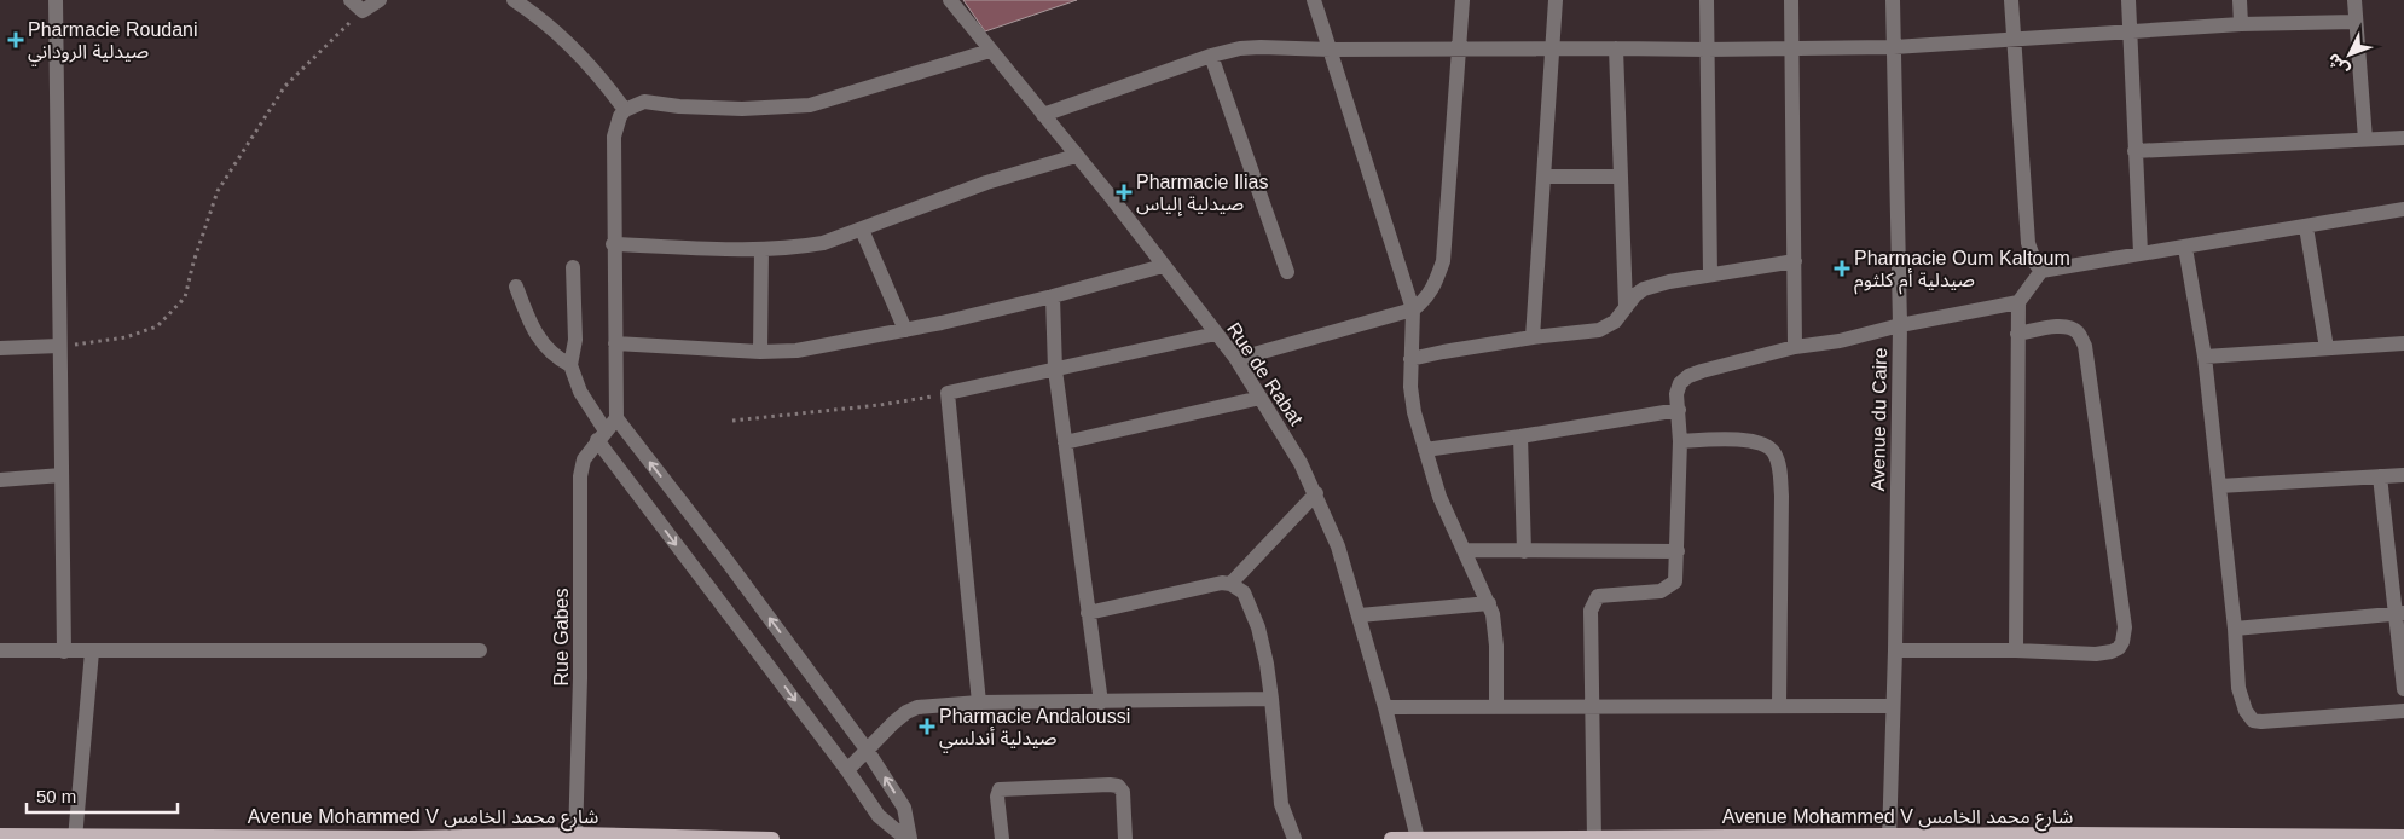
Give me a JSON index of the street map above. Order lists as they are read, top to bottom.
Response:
{
  "streets": {
    "main road": ["Avenue Mohammed V شارع محمد الخامس"],
    "street": ["Rue de Rabat", "Avenue du Caire", "Rue Gabes"]
  },
  "crossings": [
    ["Rue de Rabat", "Avenue Mohammed V شارع محمد الخامس"],
    ["Avenue du Caire", "Avenue Mohammed V شارع محمد الخامس"],
    ["Rue Gabes", "Avenue Mohammed V شارع محمد الخامس"]
  ],
  "places": {
    "health": [
      "Pharmacie Roudani صيدلية الروداني",
      "Pharmacie Ilias صيدلية إلياس",
      "Pharmacie Oum Kaltoum صيدلية أم كلثوم",
      "Pharmacie Andaloussi صيدلية أندلسي"
    ]
  },
  "scale_bar": "50 m",
  "north": "bottom left"
}
